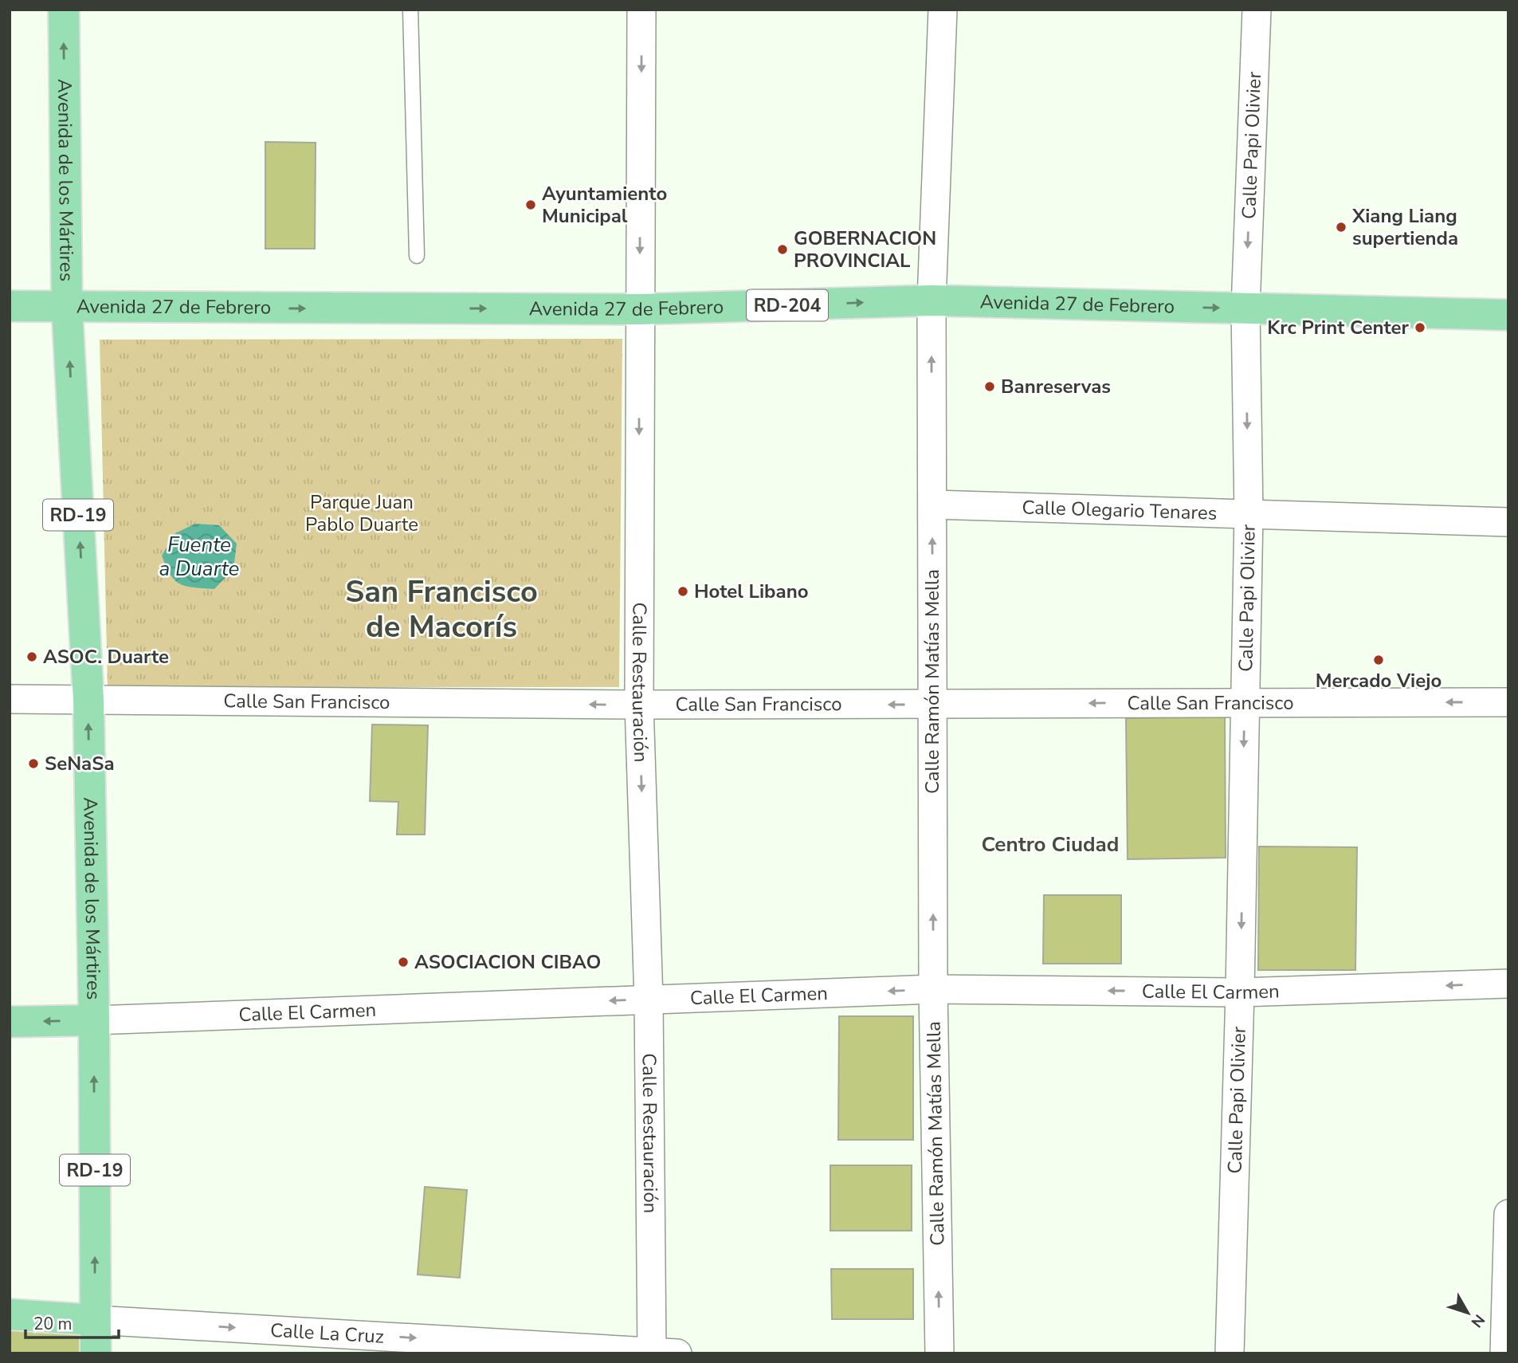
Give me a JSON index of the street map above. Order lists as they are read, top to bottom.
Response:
{
  "streets": {
    "main road": [
      "Avenida de los Mártires",
      "Avenida 27 de Febrero",
      "RD-204",
      "RD-19",
      "Calle El Carmen",
      "Calle La Cruz"
    ],
    "street": [
      "Calle Papi Olivier",
      "Calle Olegario Tenares",
      "Calle Restauración",
      "Calle Ramón Matías Mella",
      "Calle San Francisco"
    ]
  },
  "crossings": [
    ["Calle Papi Olivier", "Avenida 27 de Febrero"],
    ["Calle Papi Olivier", "Calle Olegario Tenares"],
    ["Calle Papi Olivier", "Calle San Francisco"],
    ["Calle Papi Olivier", "Calle El Carmen"],
    ["Avenida de los Mártires", "Avenida 27 de Febrero"],
    ["Avenida de los Mártires", "Calle San Francisco"],
    ["Avenida de los Mártires", "Calle El Carmen"],
    ["Avenida de los Mártires", "Calle La Cruz"],
    ["Avenida 27 de Febrero", "Calle Restauración"],
    ["Avenida 27 de Febrero", "Calle Ramón Matías Mella"],
    ["Calle Olegario Tenares", "Calle Ramón Matías Mella"],
    ["Calle Restauración", "Calle San Francisco"],
    ["Calle Restauración", "Calle El Carmen"],
    ["Calle Restauración", "Calle La Cruz"],
    ["Calle Ramón Matías Mella", "Calle San Francisco"],
    ["Calle Ramón Matías Mella", "Calle El Carmen"]
  ],
  "one_way": [
    "Calle Papi Olivier",
    "Avenida de los Mártires",
    "Avenida 27 de Febrero",
    "Calle Restauración",
    "Calle Ramón Matías Mella",
    "Calle San Francisco",
    "Calle El Carmen",
    "Calle La Cruz"
  ],
  "districts": ["San Francisco de Macorís", "Centro Ciudad"],
  "water": ["Fuente a Duarte"],
  "parks": ["Parque Juan Pablo Duarte"],
  "places": [
    "Ayuntamiento Municipal",
    "Xiang Liang supertienda",
    "GOBERNACION PROVINCIAL",
    "Krc Print Center",
    "Banreservas",
    "Hotel Libano",
    "ASOC. Duarte",
    "Mercado Viejo",
    "SeNaSa",
    "ASOCIACION CIBAO"
  ],
  "scale_bar": "20 m",
  "north": "bottom right"
}
